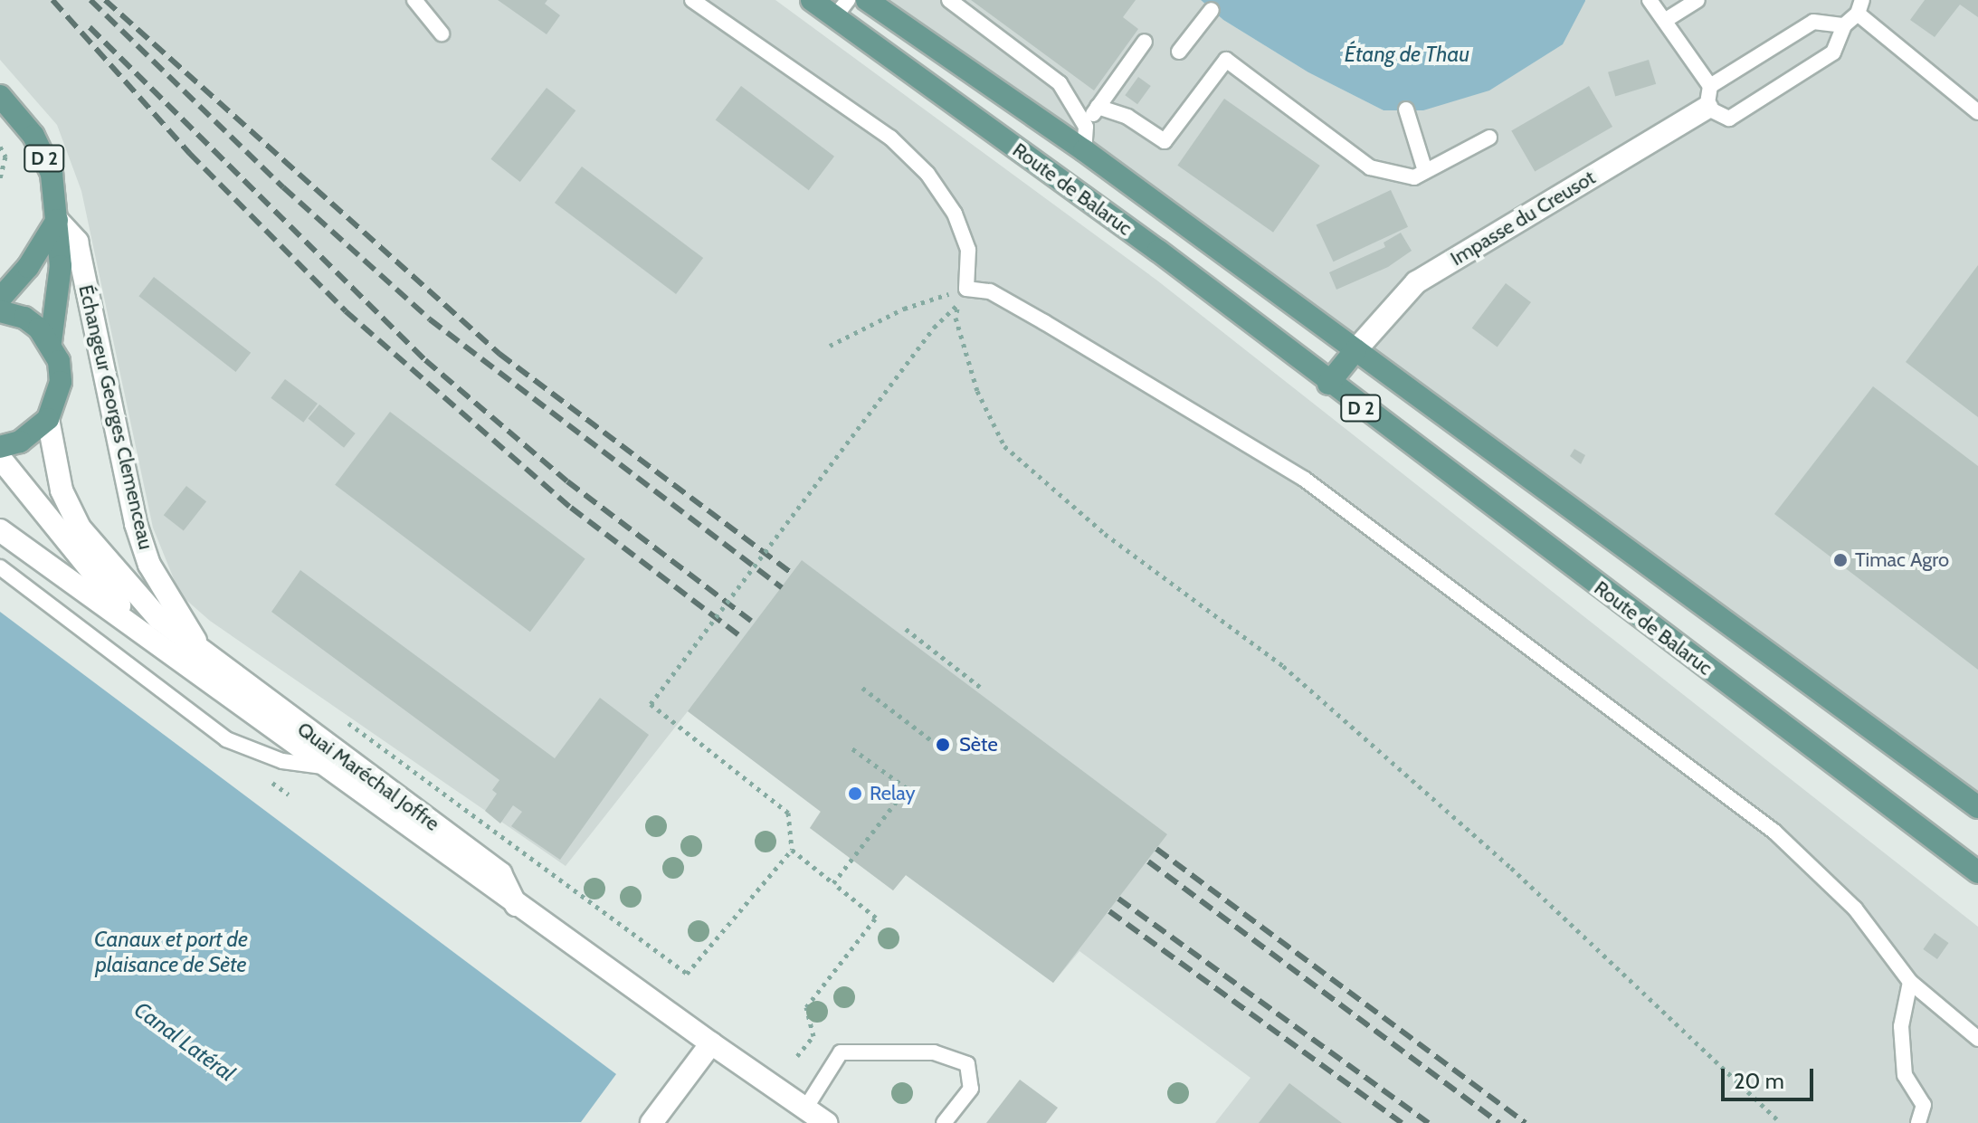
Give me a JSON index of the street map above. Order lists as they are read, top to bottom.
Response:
{
  "streets": {
    "main road": [
      "D 2",
      "Route de Balaruc",
      "Impasse du Creusot",
      "Échangeur Georges Clemenceau",
      "Quai Maréchal Joffre"
    ]
  },
  "crossings": [
    ["D 2", "Route de Balaruc"],
    ["D 2", "Impasse du Creusot"],
    ["Route de Balaruc", "Impasse du Creusot"],
    ["Échangeur Georges Clemenceau", "Quai Maréchal Joffre"]
  ],
  "water": ["Étang de Thau", "Canaux et port de plaisance de Sète", "Canal Latéral"],
  "places": ["Timac Agro", "Sète", "Relay"],
  "scale_bar": "20 m"
}
